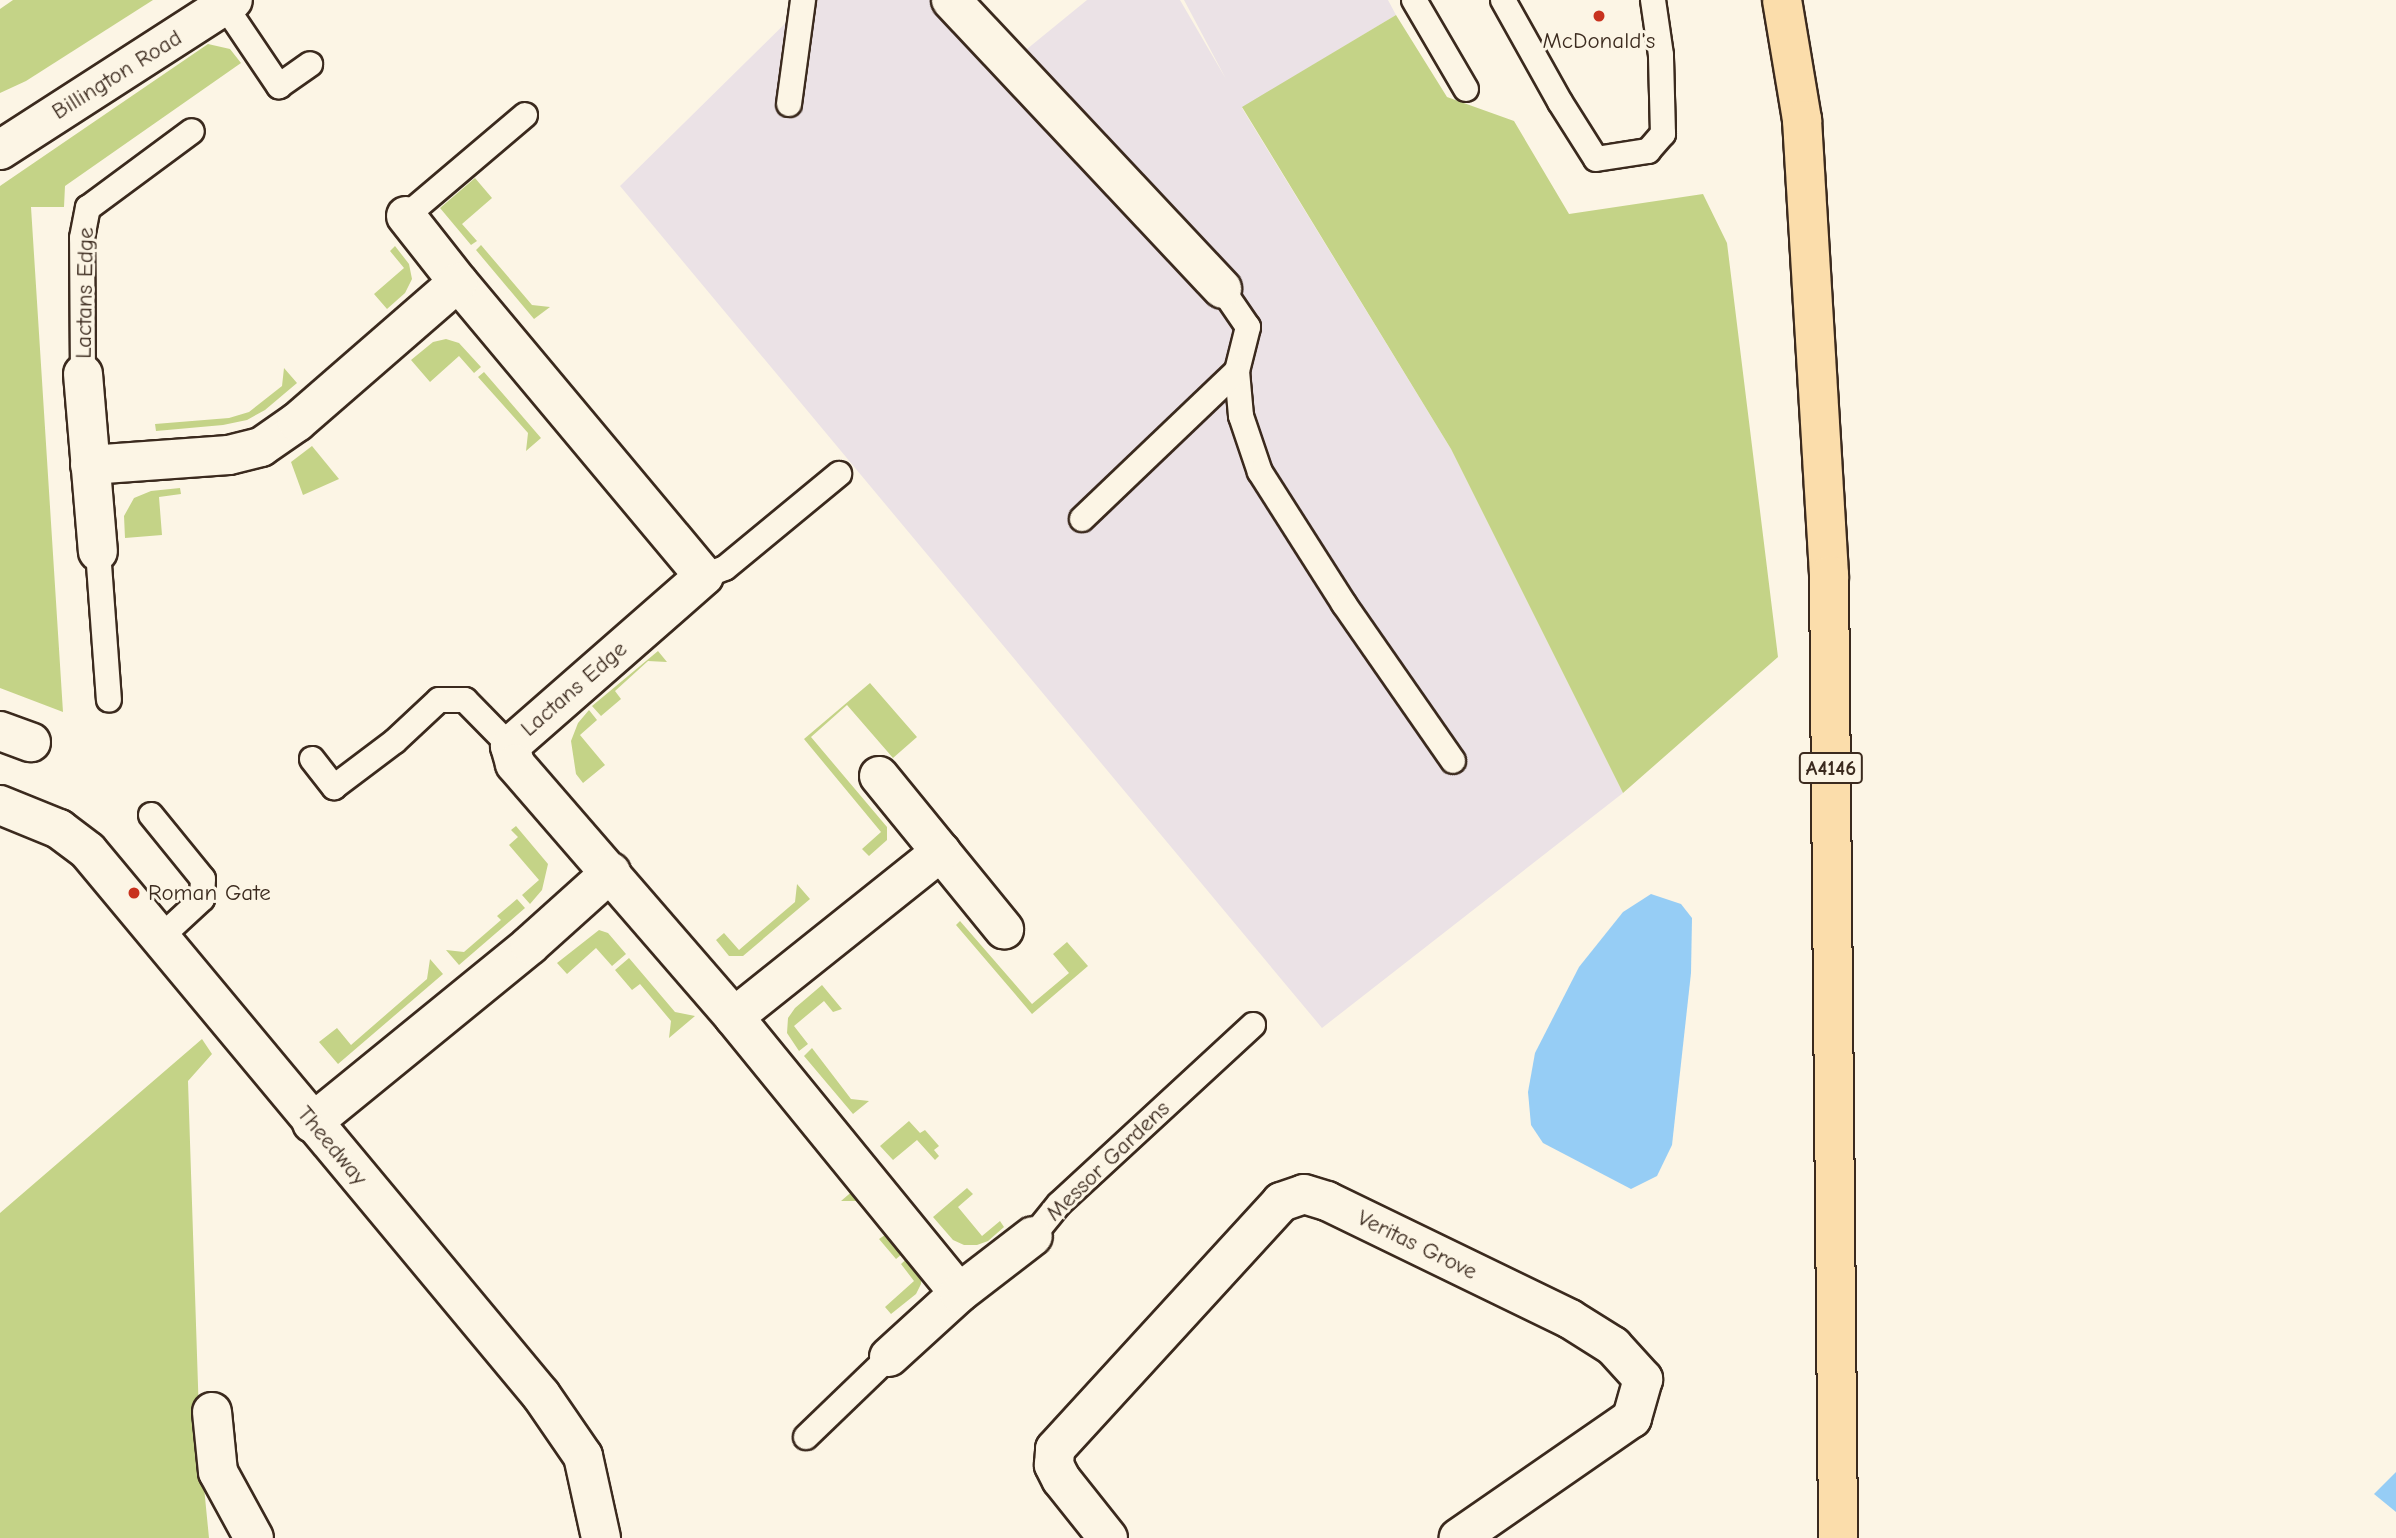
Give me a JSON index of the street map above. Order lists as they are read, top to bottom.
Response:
{
  "streets": {
    "highway": ["A4146"],
    "street": [
      "Billington Road",
      "Lactans Edge",
      "Theedway",
      "Messor Gardens",
      "Veritas Grove"
    ]
  },
  "places": ["McDonald's", "Roman Gate"]
}
